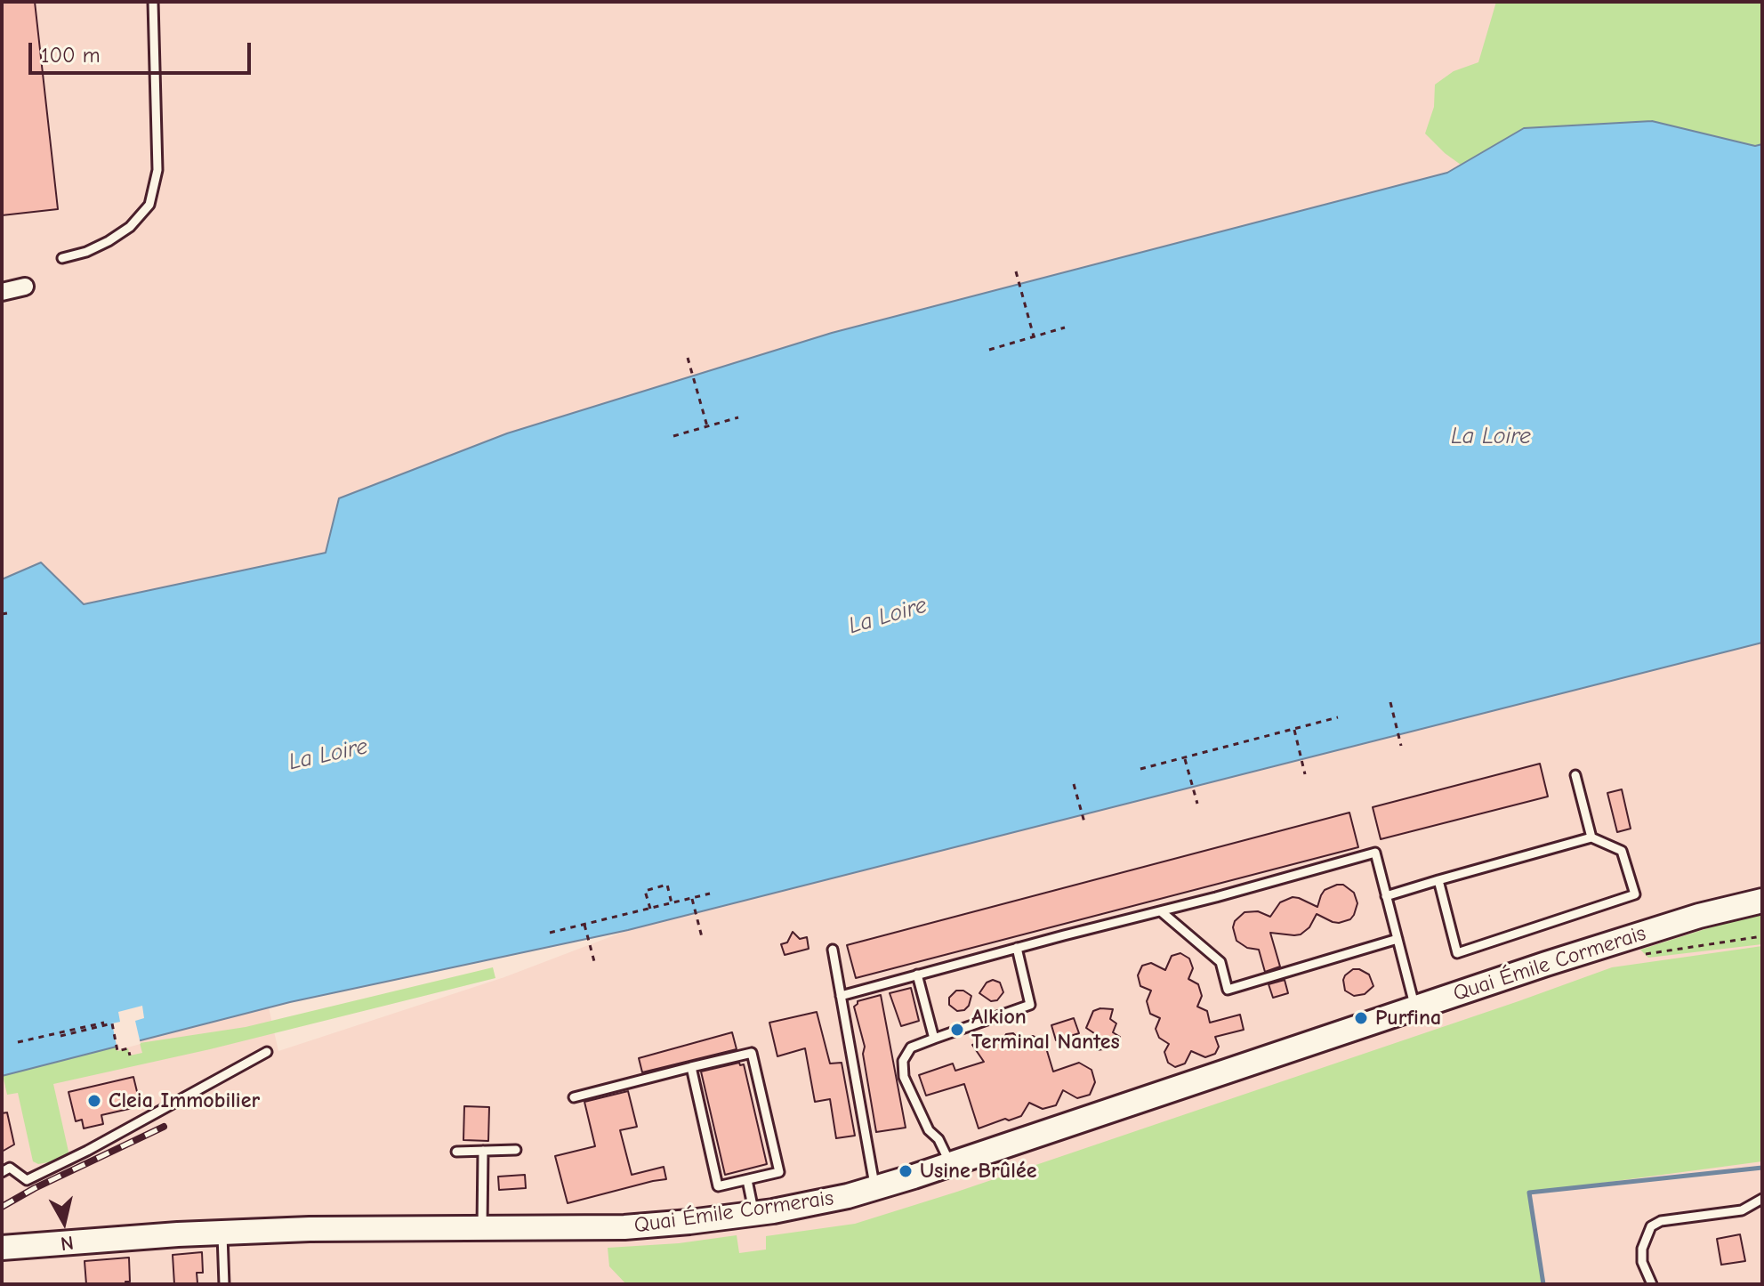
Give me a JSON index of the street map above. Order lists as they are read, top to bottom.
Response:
{
  "streets": {
    "main road": ["Quai Émile Cormerais"]
  },
  "water": ["La Loire"],
  "places": [
    "Purfina",
    "Alkion Terminal Nantes",
    "Cleia Immobilier",
    "Usine Brûlée"
  ],
  "scale_bar": "100 m",
  "north": "bottom"
}
